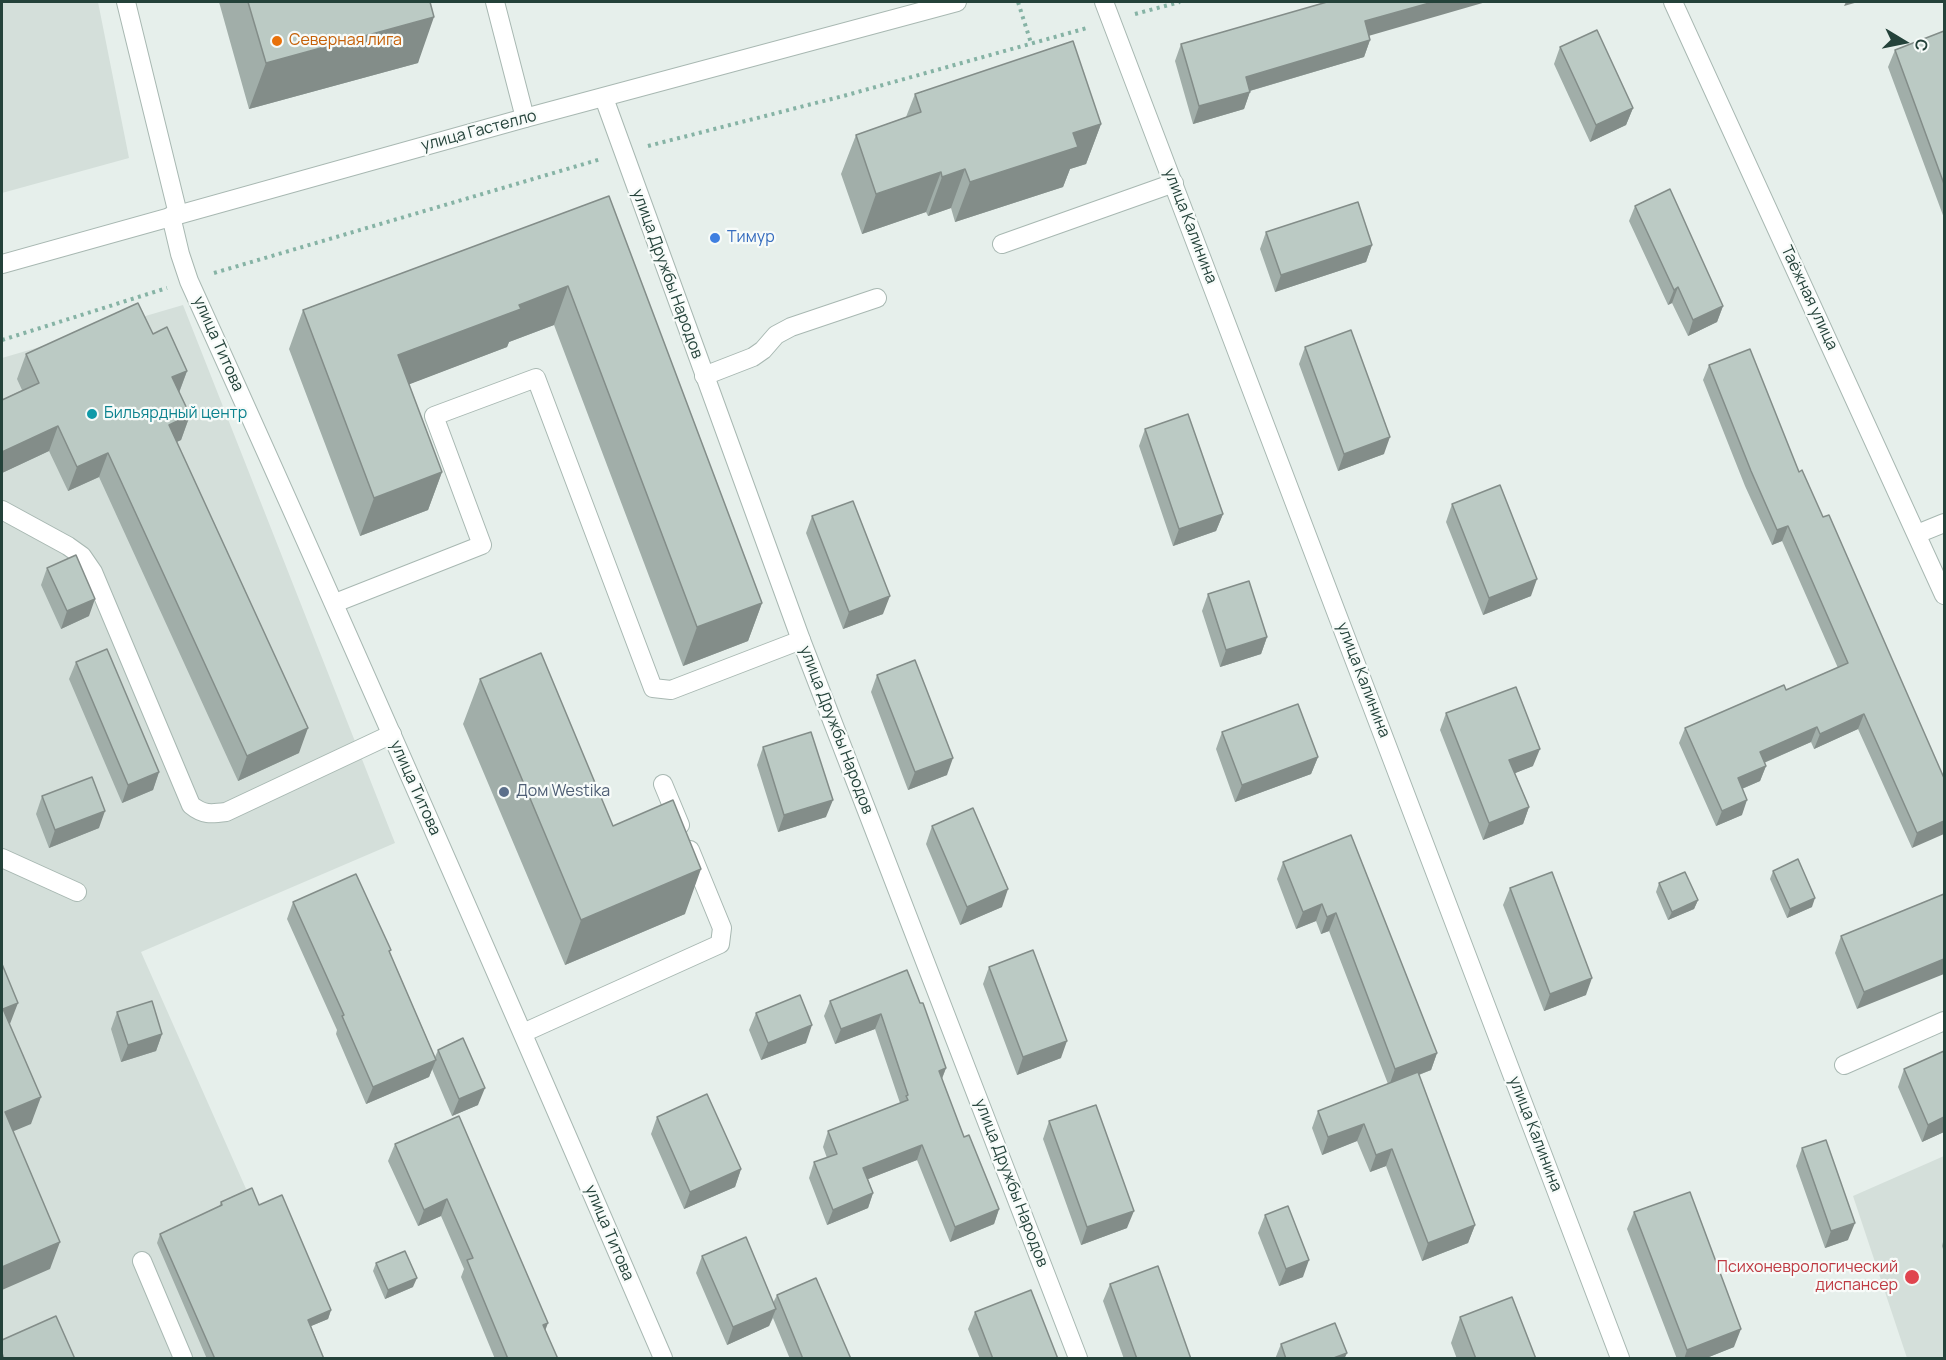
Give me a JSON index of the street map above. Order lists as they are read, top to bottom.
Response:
{
  "streets": {
    "street": [
      "улица Гастелло",
      "улица Калинина",
      "улица Дружбы Народов",
      "Таёжная улица",
      "улица Титова"
    ]
  },
  "crossings": [
    ["улица Гастелло", "улица Дружбы Народов"],
    ["улица Гастелло", "улица Титова"]
  ],
  "places": [
    "Северная лига",
    "Тимур",
    "Бильярдный центр",
    "Дом Westika",
    "Психоневрологический диспансер"
  ],
  "north": "right"
}
